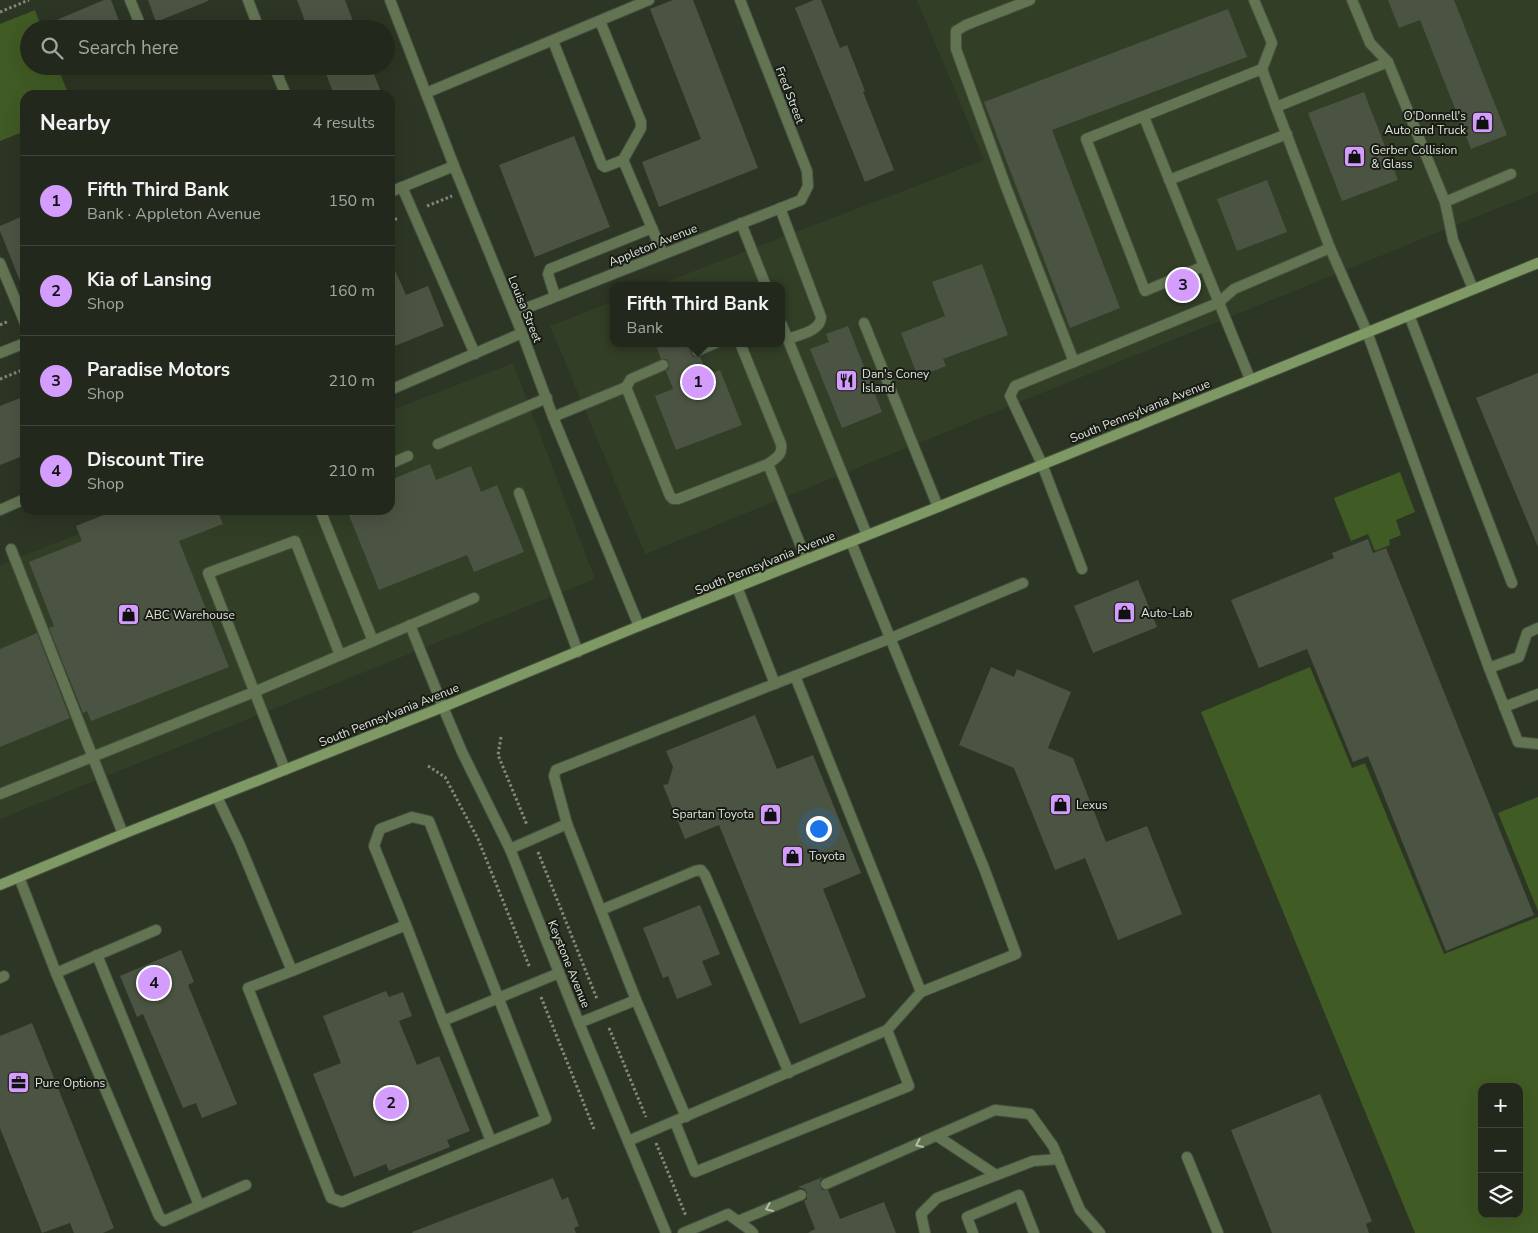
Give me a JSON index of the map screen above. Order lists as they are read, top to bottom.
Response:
{
  "streets": {
    "main road": ["South Pennsylvania Avenue"],
    "street": [
      "Fred Street",
      "Appleton Avenue",
      "Louisa Street",
      "Keystone Avenue"
    ]
  },
  "crossings": [
    ["Fred Street", "Appleton Avenue"],
    ["Appleton Avenue", "Louisa Street"],
    ["Louisa Street", "South Pennsylvania Avenue"],
    ["South Pennsylvania Avenue", "Keystone Avenue"]
  ],
  "places": {
    "shop": [
      "O'Donnell's Auto and Truck",
      "Gerber Collision & Glass",
      "Auto-Lab",
      "ABC Warehouse",
      "Lexus",
      "Spartan Toyota",
      "Toyota"
    ],
    "restaurant": ["Dan's Coney Island"],
    "office": ["Pure Options"]
  },
  "page": {
    "search": "Search here",
    "heading": ["Nearby", "4 results"],
    "list": [
      {
        "mark": "1",
        "name": "Fifth Third Bank",
        "note": "Bank · Appleton Avenue",
        "value": "150 m"
      },
      {
        "mark": "2",
        "name": "Kia of Lansing",
        "note": "Shop",
        "value": "160 m"
      },
      {
        "mark": "3",
        "name": "Paradise Motors",
        "note": "Shop",
        "value": "210 m"
      },
      {
        "mark": "4",
        "name": "Discount Tire",
        "note": "Shop",
        "value": "210 m"
      }
    ],
    "pins": [
      "3",
      "1",
      "4",
      "2"
    ],
    "popup": ["Fifth Third Bank", "Bank"],
    "map_buttons": ["+", "−"]
  }
}
